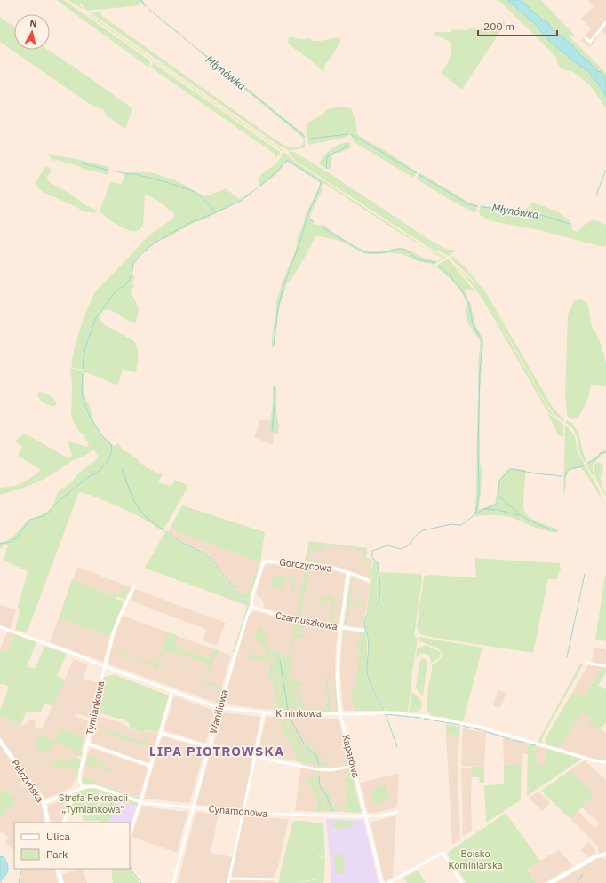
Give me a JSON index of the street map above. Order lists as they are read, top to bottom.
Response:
{
  "streets": {
    "main road": ["Pełczyńska"],
    "street": [
      "Gorczycowa",
      "Czarnuszkowa",
      "Tymiankowa",
      "Waniliowa",
      "Kminkowa",
      "Kaparowa",
      "Cynamonowa"
    ]
  },
  "crossings": [
    ["Gorczycowa", "Waniliowa"],
    ["Gorczycowa", "Kaparowa"],
    ["Czarnuszkowa", "Waniliowa"],
    ["Czarnuszkowa", "Kaparowa"],
    ["Tymiankowa", "Kminkowa"],
    ["Tymiankowa", "Cynamonowa"],
    ["Waniliowa", "Kminkowa"],
    ["Waniliowa", "Cynamonowa"],
    ["Kminkowa", "Kaparowa"],
    ["Kaparowa", "Cynamonowa"]
  ],
  "districts": ["LIPA PIOTROWSKA"],
  "water": ["Młynówka"],
  "parks": ["Strefa Rekreacji „Tymiankowa”", "Boisko Kominiarska"],
  "legend": ["Ulica", "Park"],
  "scale_bar": "200 m",
  "north": "top"
}
